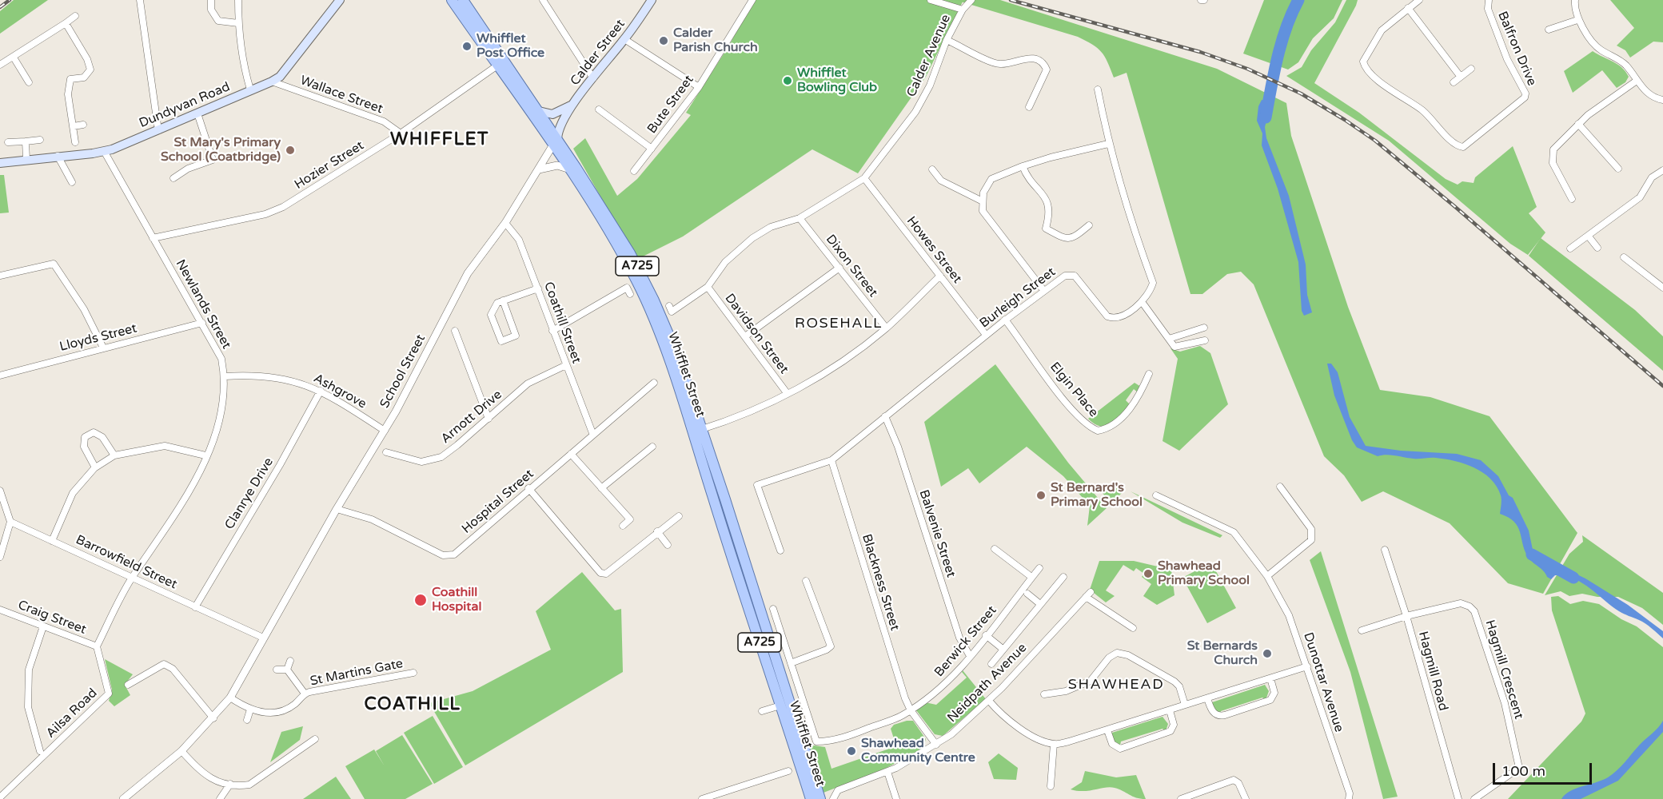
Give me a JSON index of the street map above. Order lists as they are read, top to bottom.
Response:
{
  "streets": {
    "main road": [
      "Calder Street",
      "Dundyvan Road",
      "A725",
      "Whifflet Street"
    ],
    "street": [
      "Balfron Drive",
      "Calder Avenue",
      "Wallace Street",
      "Bute Street",
      "Hozier Street",
      "Howes Street",
      "Dixon Street",
      "Burleigh Street",
      "Newlands Street",
      "Coathill Street",
      "Davidson Street",
      "Lloyds Street",
      "School Street",
      "Elgin Place",
      "Ashgrove",
      "Arnott Drive",
      "Clanrye Drive",
      "Hospital Street",
      "Balvenie Street",
      "Barrowfield Street",
      "Blackness Street",
      "Craig Street",
      "Berwick Street",
      "Hagmill Crescent",
      "Hagmill Road",
      "St Martins Gate",
      "Dunottar Avenue",
      "Neidpath Avenue",
      "Ailsa Road"
    ]
  },
  "crossings": [
    ["Calder Street", "School Street"],
    ["Calder Street", "Whifflet Street"],
    ["Calder Avenue", "Howes Street"],
    ["Calder Avenue", "Dixon Street"],
    ["Calder Avenue", "Davidson Street"],
    ["Wallace Street", "Dundyvan Road"],
    ["Wallace Street", "Hozier Street"],
    ["Dundyvan Road", "Newlands Street"],
    ["Hozier Street", "Newlands Street"],
    ["Hozier Street", "Whifflet Street"],
    ["Howes Street", "Burleigh Street"],
    ["Burleigh Street", "Elgin Place"],
    ["Burleigh Street", "Balvenie Street"],
    ["Burleigh Street", "Blackness Street"],
    ["Newlands Street", "Lloyds Street"],
    ["Newlands Street", "Ashgrove"],
    ["Newlands Street", "Barrowfield Street"],
    ["Coathill Street", "School Street"],
    ["Coathill Street", "Arnott Drive"],
    ["Coathill Street", "Hospital Street"],
    ["School Street", "Whifflet Street"],
    ["School Street", "Ashgrove"],
    ["School Street", "Hospital Street"],
    ["School Street", "Barrowfield Street"],
    ["School Street", "St Martins Gate"],
    ["Ashgrove", "Clanrye Drive"],
    ["Clanrye Drive", "Barrowfield Street"],
    ["Balvenie Street", "Berwick Street"],
    ["Blackness Street", "Berwick Street"],
    ["Blackness Street", "Neidpath Avenue"],
    ["Craig Street", "Ailsa Road"],
    ["Hagmill Crescent", "Hagmill Road"]
  ],
  "districts": [
    "WHIFFLET",
    "ROSEHALL",
    "SHAWHEAD",
    "COATHILL"
  ],
  "places": [
    "Calder Parish Church",
    "Whifflet Post Office",
    "Whifflet Bowling Club",
    "St Mary's Primary School (Coatbridge)",
    "St Bernard's Primary School",
    "Shawhead Primary School",
    "Coathill Hospital",
    "St Bernards Church",
    "Shawhead Community Centre"
  ],
  "scale_bar": "100 m"
}
